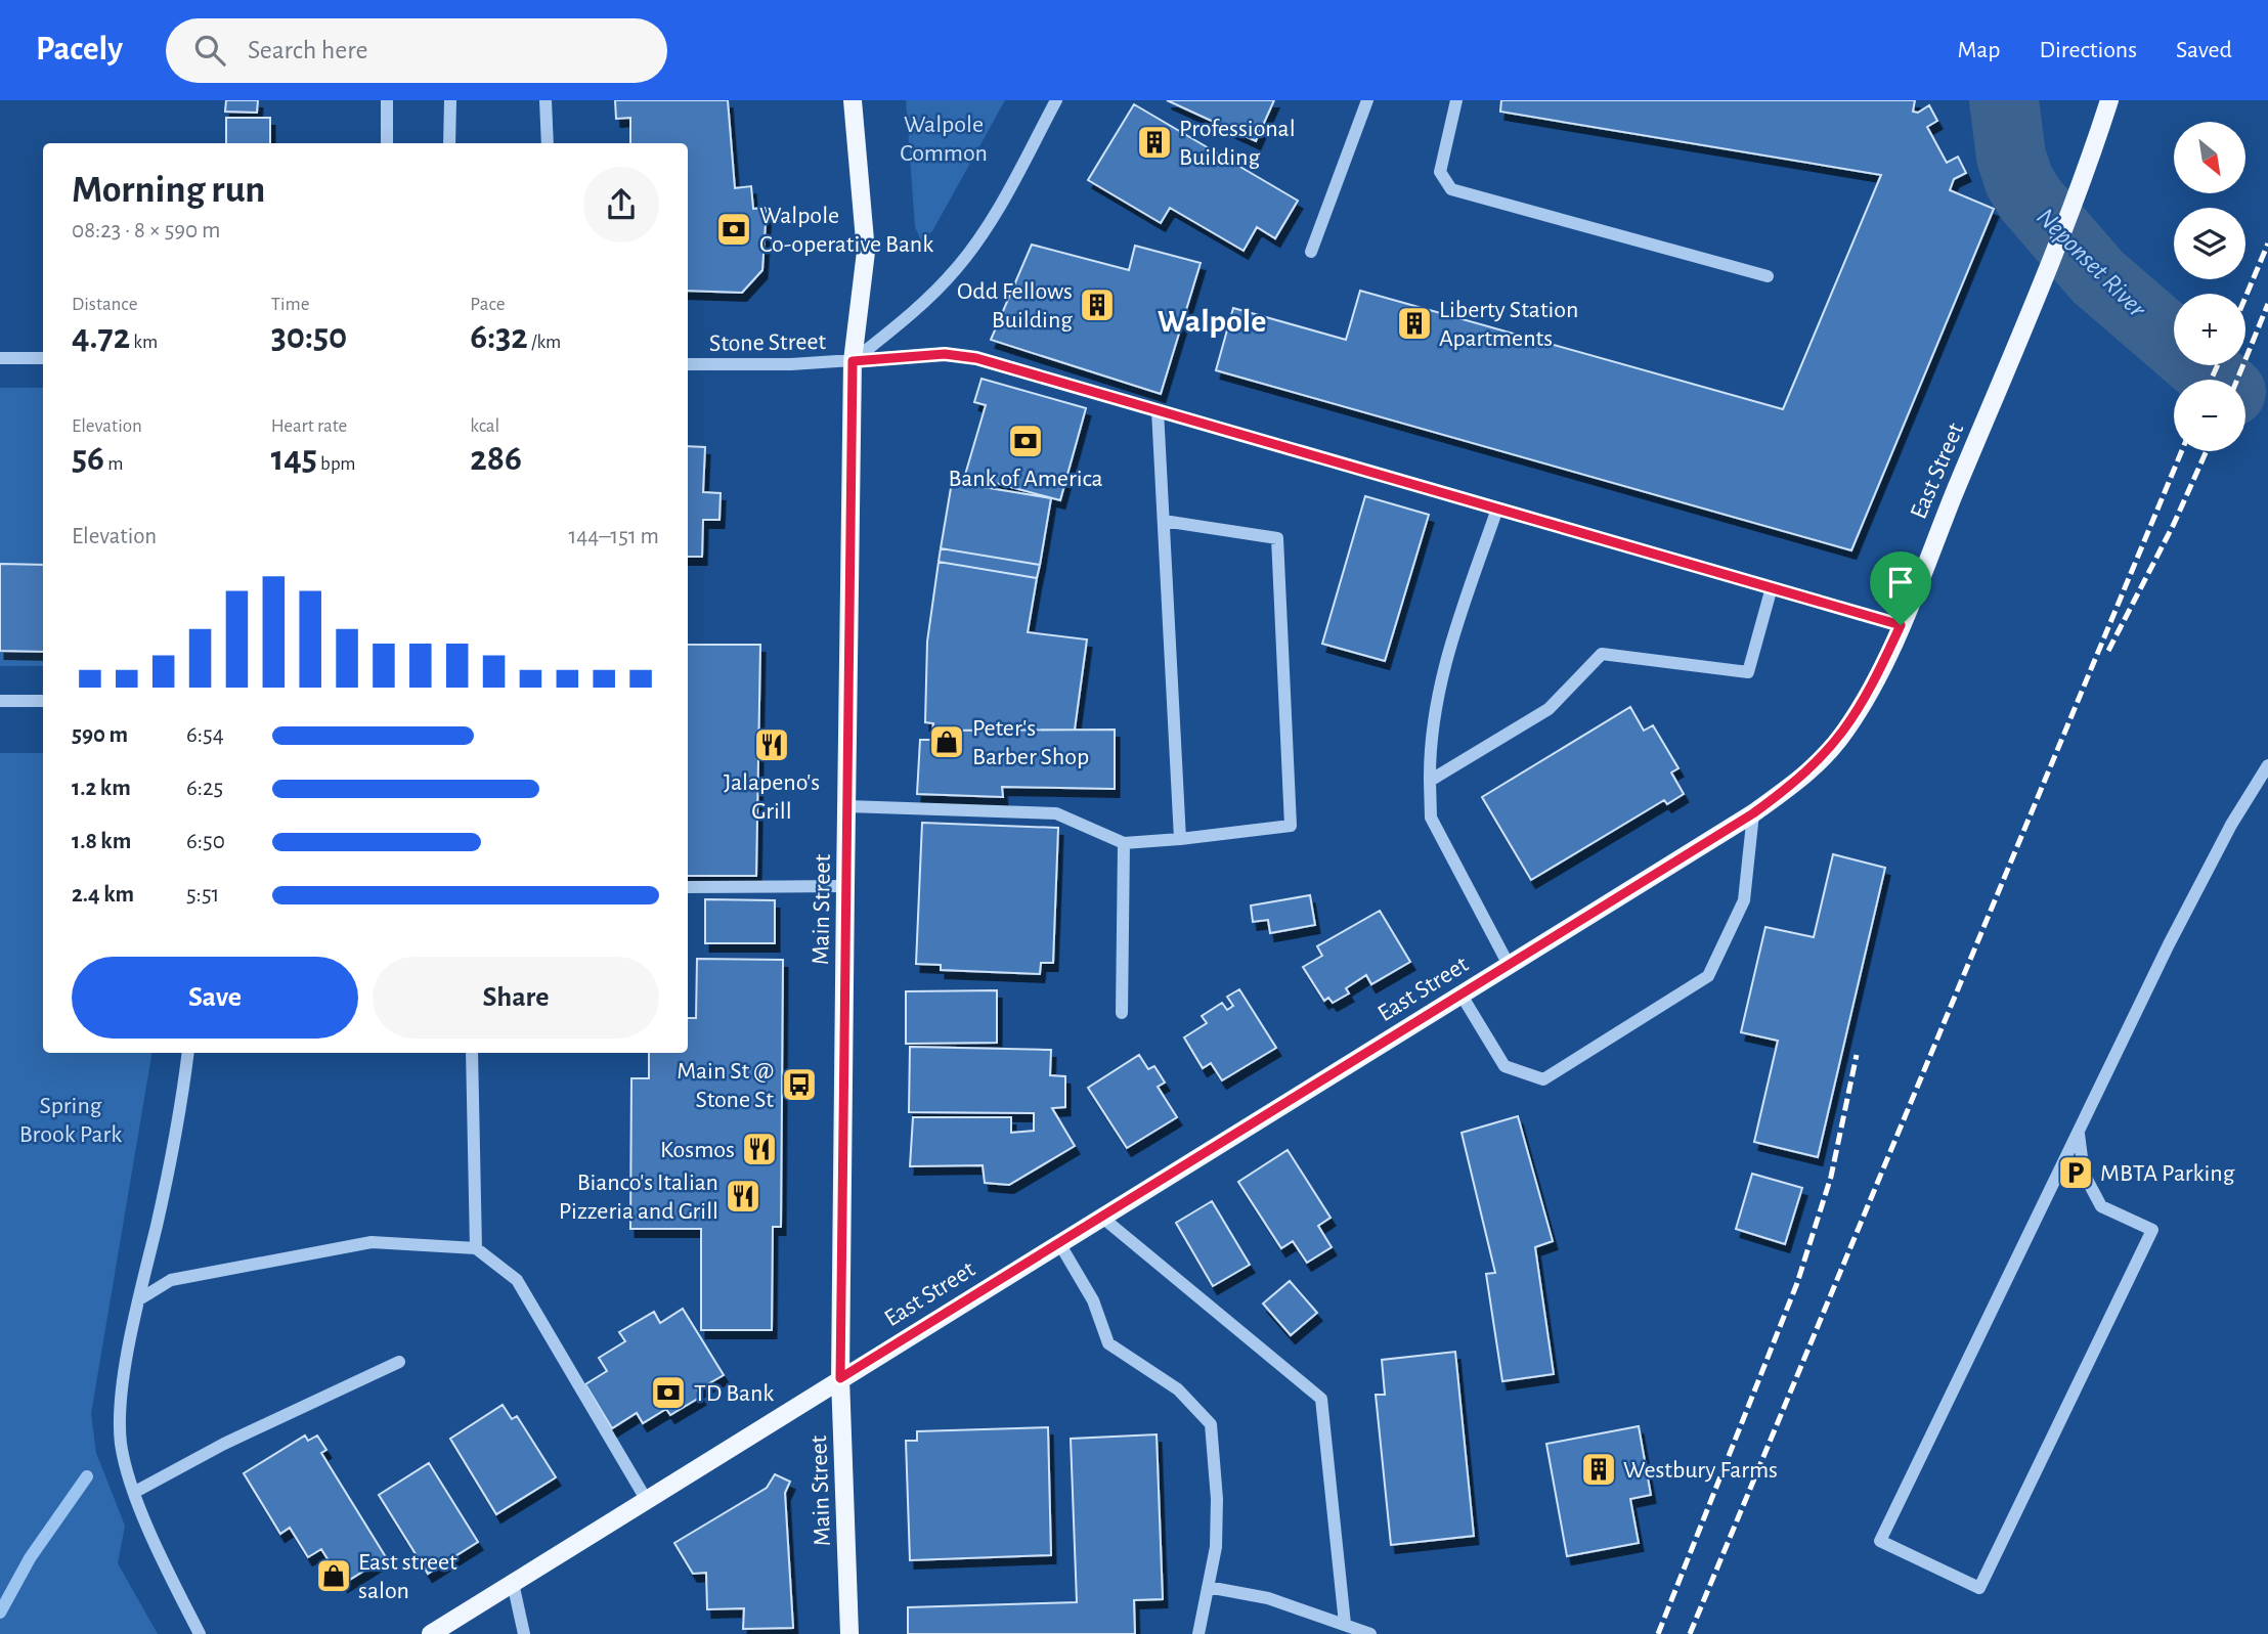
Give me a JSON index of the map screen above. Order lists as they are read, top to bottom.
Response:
{
  "streets": {
    "main road": ["East Street", "Main Street"],
    "street": ["Stone Street"]
  },
  "crossings": [
    ["Stone Street", "East Street"],
    ["Stone Street", "Main Street"],
    ["East Street", "Main Street"]
  ],
  "districts": ["Walpole"],
  "water": ["Neponset River"],
  "parks": ["Walpole Common", "Spring Brook Park"],
  "places": {
    "building": [
      "Professional Building",
      "Odd Fellows Building",
      "Liberty Station Apartments",
      "Westbury Farms"
    ],
    "bank": ["Walpole Co-operative Bank", "Bank of America", "TD Bank"],
    "shop": ["Peter's Barber Shop", "East street salon"],
    "restaurant": ["Jalapeno's Grill", "Kosmos", "Bianco's Italian Pizzeria and Grill"],
    "bus stop": ["Main St @ Stone St"],
    "parking": ["MBTA Parking"]
  },
  "north": "bottom right",
  "page": {
    "header": "Pacely",
    "search": "Search here",
    "nav": ["Map", "Directions", "Saved"],
    "map_buttons": ["+", "−"],
    "heading": ["Morning run", "08:23 · 8 × 590 m"],
    "stats": [
      ["Distance", "4.72 km"],
      ["Time", "30:50"],
      ["Pace", "6:32 /km"],
      ["Elevation", "56 m"],
      ["Heart rate", "145 bpm"],
      ["kcal", "286"]
    ],
    "chart": ["Elevation", "144–151 m"],
    "list": [
      {
        "name": "590 m",
        "note": "6:54"
      },
      {
        "name": "1.2 km",
        "note": "6:25"
      },
      {
        "name": "1.8 km",
        "note": "6:50"
      },
      {
        "name": "2.4 km",
        "note": "5:51"
      }
    ],
    "buttons": ["Save", "Share"]
  }
}
